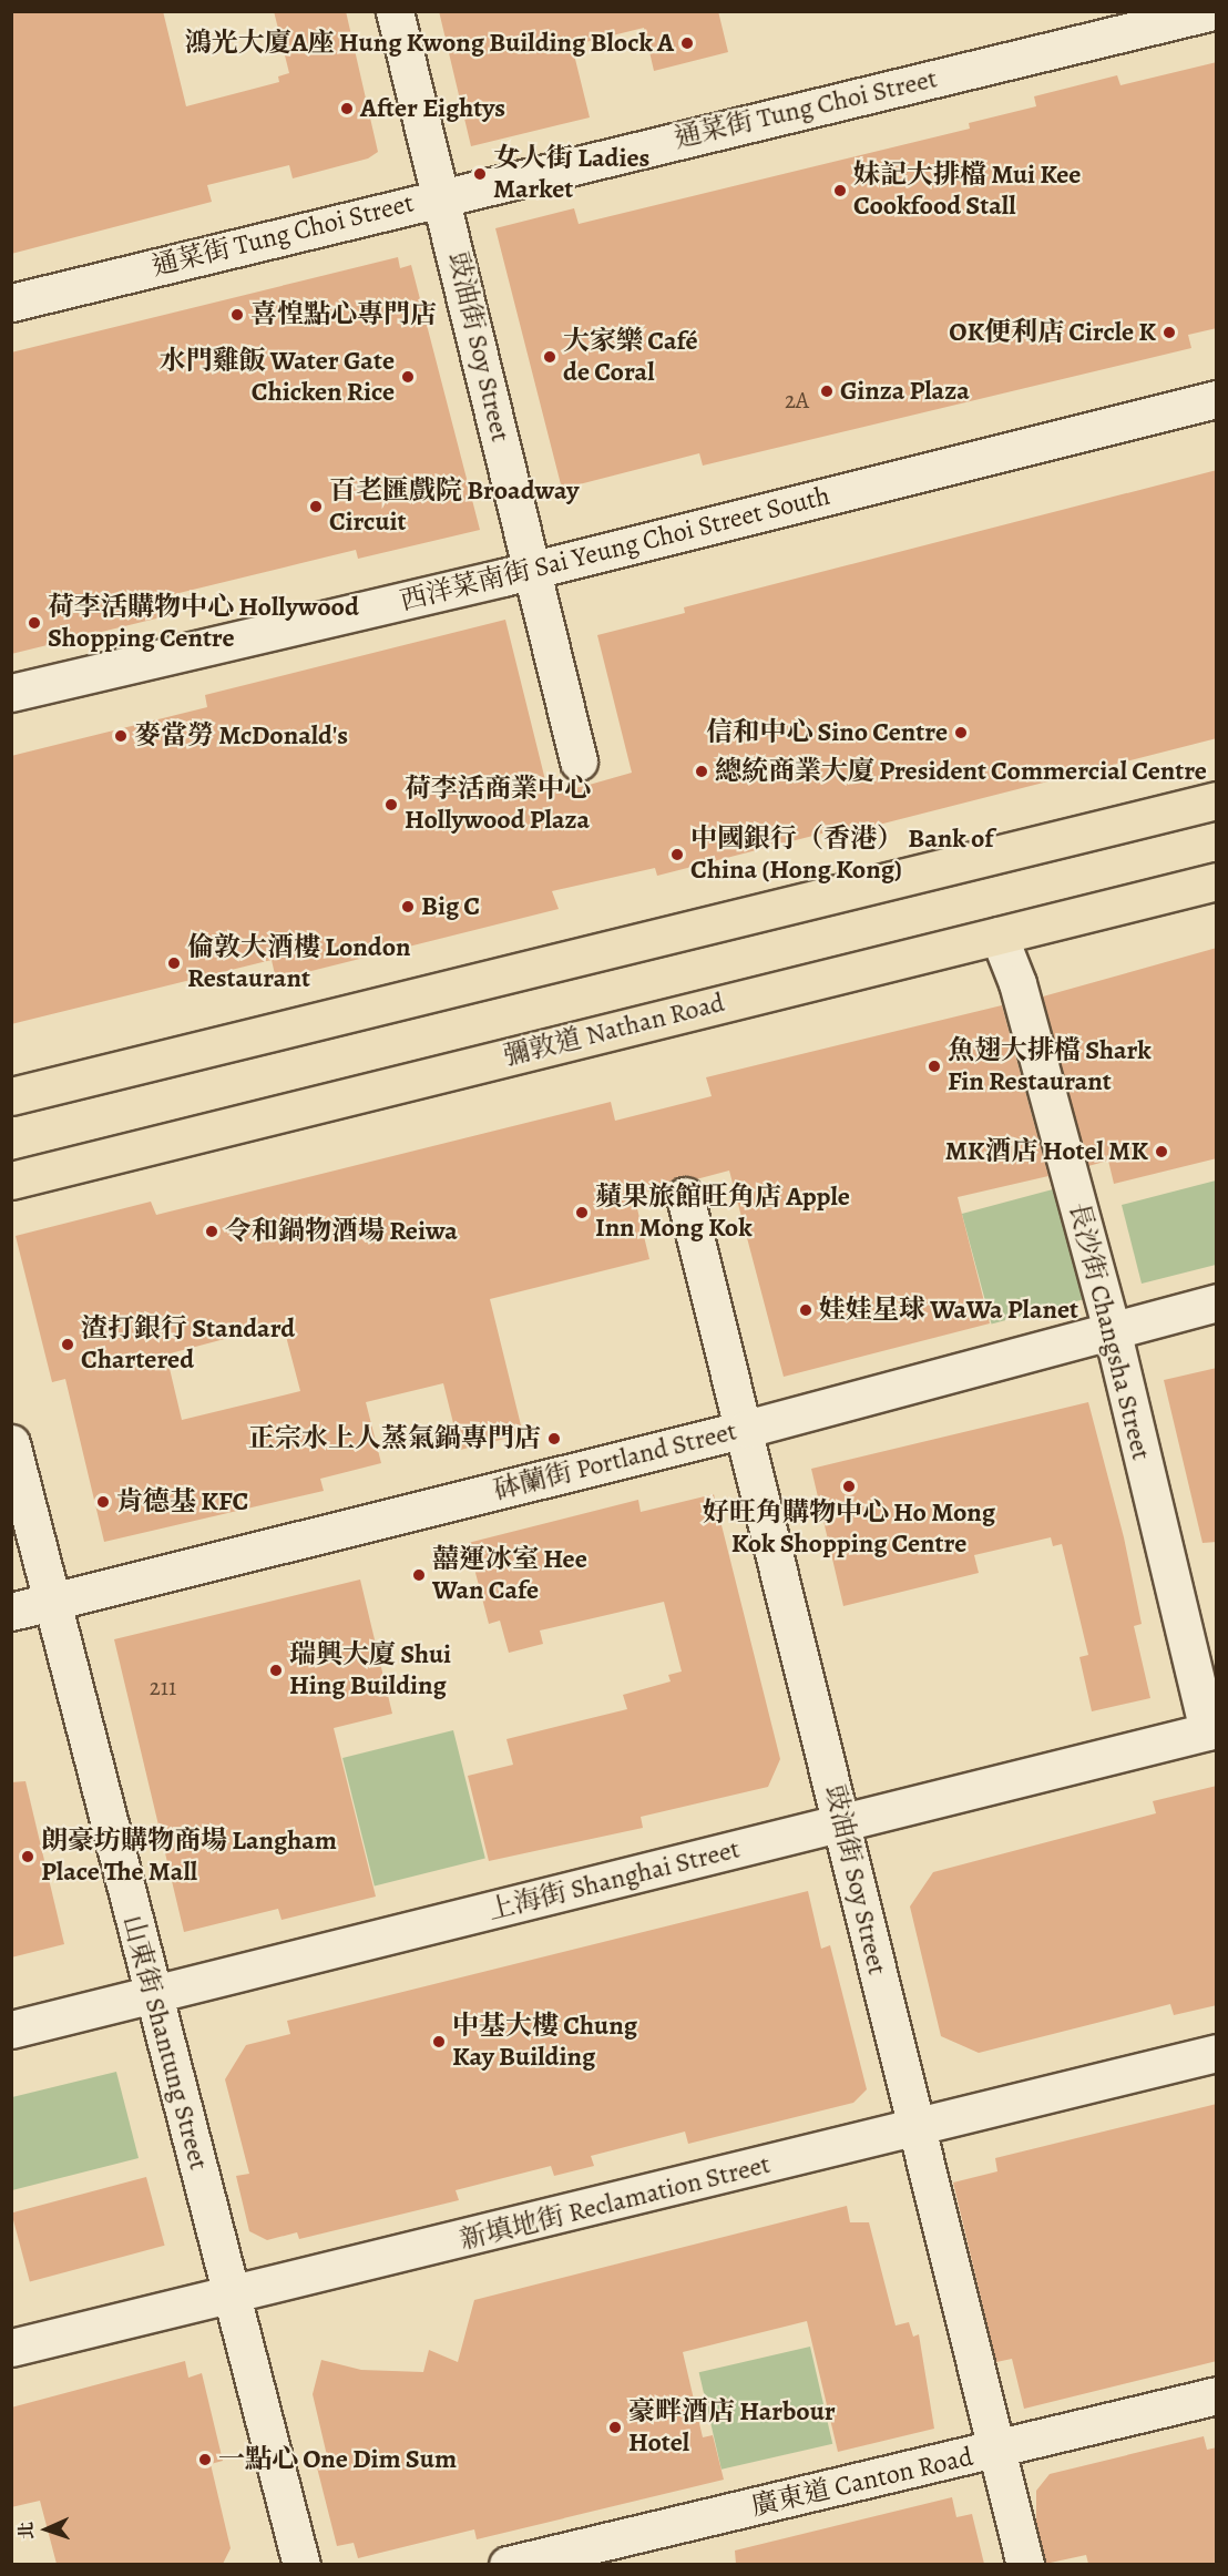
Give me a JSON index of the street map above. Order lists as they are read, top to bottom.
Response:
{
  "streets": {
    "main road": ["彌敦道 Nathan Road"],
    "street": [
      "通菜街 Tung Choi Street",
      "豉油街 Soy Street",
      "西洋菜南街 Sai Yeung Choi Street South",
      "長沙街 Changsha Street",
      "砵蘭街 Portland Street",
      "上海街 Shanghai Street",
      "山東街 Shantung Street",
      "新填地街 Reclamation Street",
      "廣東道 Canton Road"
    ]
  },
  "crossings": [
    ["通菜街 Tung Choi Street", "豉油街 Soy Street"],
    ["豉油街 Soy Street", "西洋菜南街 Sai Yeung Choi Street South"],
    ["豉油街 Soy Street", "砵蘭街 Portland Street"],
    ["豉油街 Soy Street", "上海街 Shanghai Street"],
    ["豉油街 Soy Street", "新填地街 Reclamation Street"],
    ["豉油街 Soy Street", "廣東道 Canton Road"],
    ["彌敦道 Nathan Road", "長沙街 Changsha Street"],
    ["長沙街 Changsha Street", "砵蘭街 Portland Street"],
    ["長沙街 Changsha Street", "上海街 Shanghai Street"],
    ["砵蘭街 Portland Street", "山東街 Shantung Street"],
    ["上海街 Shanghai Street", "山東街 Shantung Street"],
    ["山東街 Shantung Street", "新填地街 Reclamation Street"]
  ],
  "places": [
    "鴻光大廈A座 Hung Kwong Building Block A",
    "After Eightys",
    "女人街 Ladies Market",
    "妹記大排檔 Mui Kee Cookfood Stall",
    "喜惶點心專門店",
    "OK便利店 Circle K",
    "大家樂 Café de Coral",
    "水門雞飯 Water Gate Chicken Rice",
    "Ginza Plaza",
    "百老匯戲院 Broadway Circuit",
    "荷李活購物中心 Hollywood Shopping Centre",
    "信和中心 Sino Centre",
    "麥當勞 McDonald's",
    "總統商業大廈 President Commercial Centre",
    "荷李活商業中心 Hollywood Plaza",
    "中國銀行（香港） Bank of China (Hong Kong)",
    "Big C",
    "倫敦大酒樓 London Restaurant",
    "魚翅大排檔 Shark Fin Restaurant",
    "MK酒店 Hotel MK",
    "蘋果旅館旺角店 Apple Inn Mong Kok",
    "令和鍋物酒場 Reiwa",
    "娃娃星球 WaWa Planet",
    "渣打銀行 Standard Chartered",
    "正宗水上人蒸氣鍋專門店",
    "好旺角購物中心 Ho Mong Kok Shopping Centre",
    "肯德基 KFC",
    "囍運冰室 Hee Wan Cafe",
    "瑞興大廈 Shui Hing Building",
    "朗豪坊購物商場 Langham Place The Mall",
    "中基大樓 Chung Kay Building",
    "豪畔酒店 Harbour Hotel",
    "一點心 One Dim Sum"
  ],
  "house_numbers": ["2A", "211"],
  "north": "left"
}
